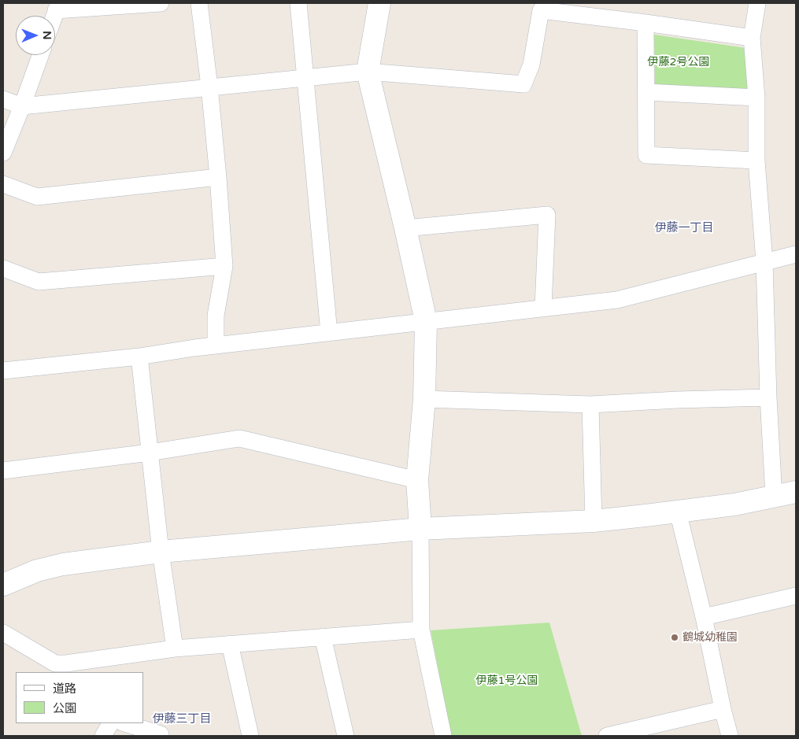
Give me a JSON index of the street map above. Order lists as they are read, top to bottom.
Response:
{
  "districts": ["伊藤一丁目", "伊藤三丁目"],
  "parks": ["伊藤2号公園", "伊藤1号公園"],
  "places": ["鶴城幼稚園"],
  "legend": ["道路", "公園"],
  "north": "right"
}
